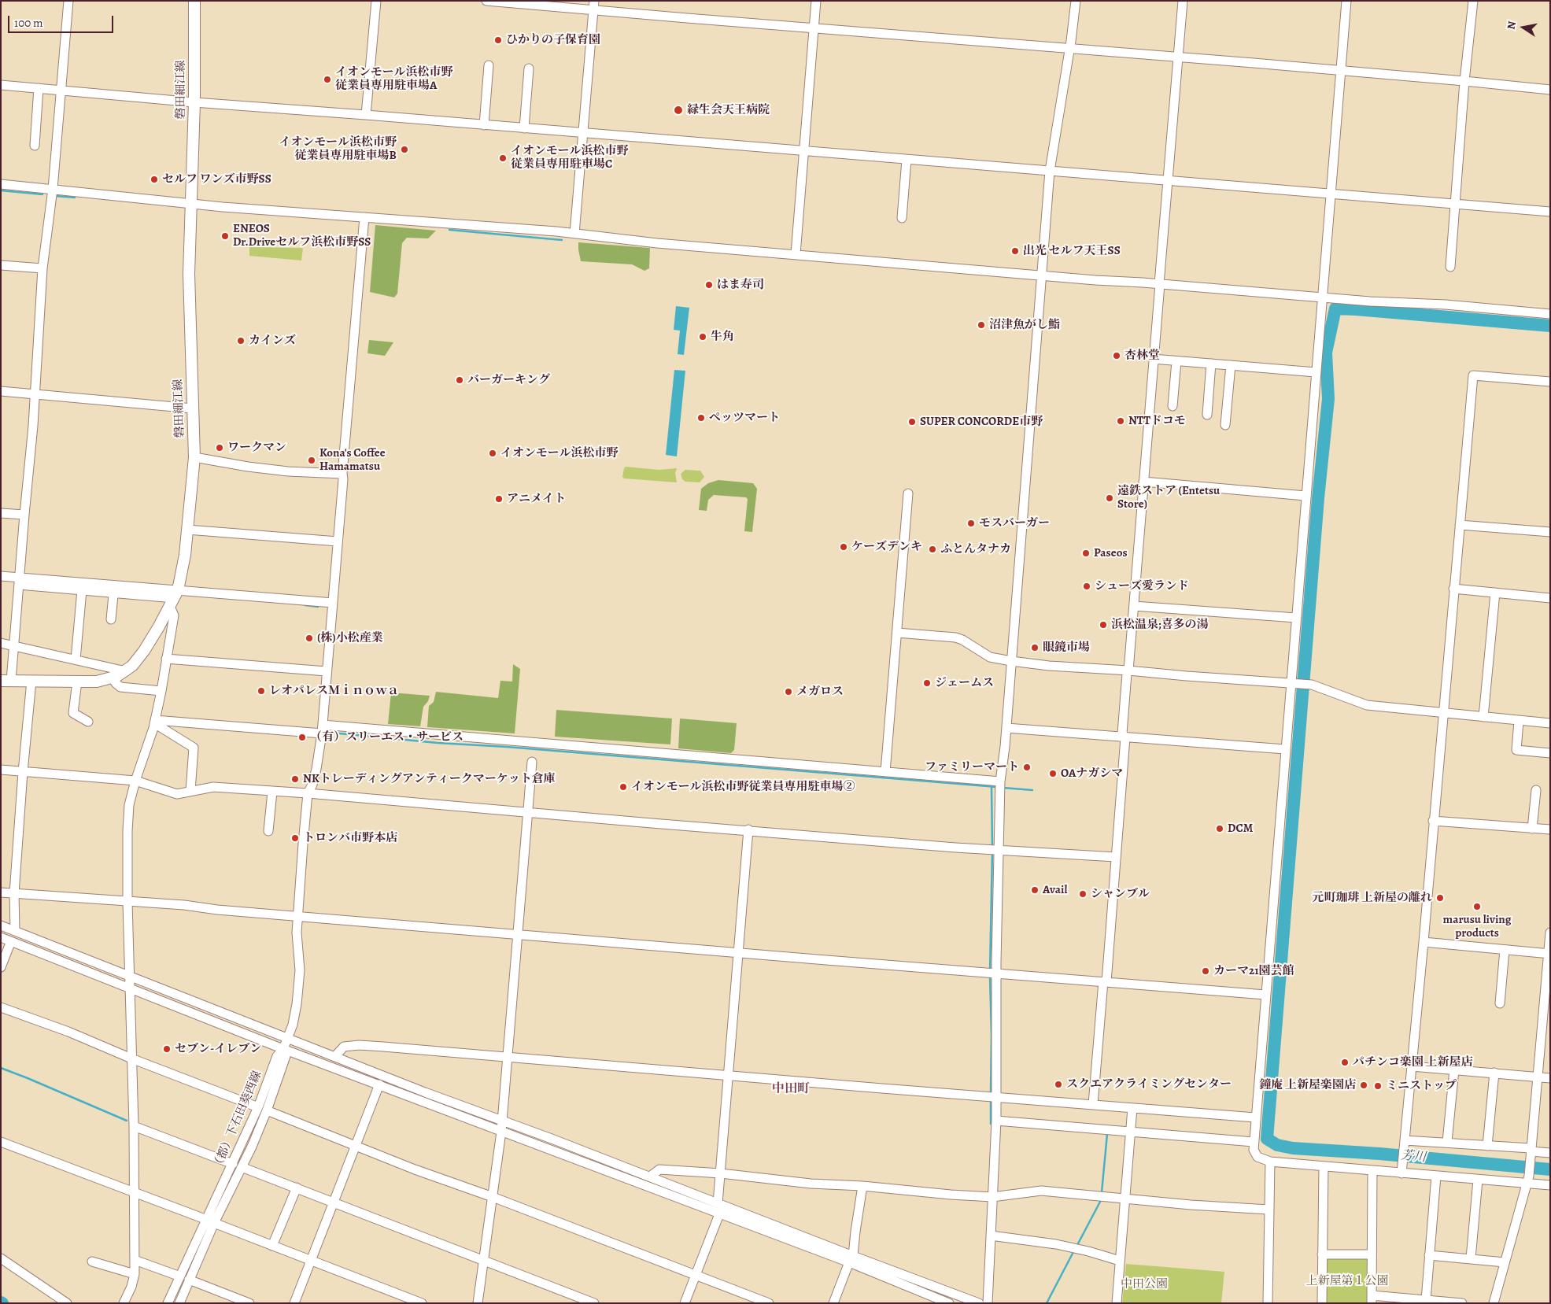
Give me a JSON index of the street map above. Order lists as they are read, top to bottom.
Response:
{
  "streets": {
    "main road": ["磐田細江線"],
    "street": ["（都）下石田葵西線"]
  },
  "districts": ["中田町"],
  "water": ["芳川"],
  "parks": ["上新屋第１公園", "中田公園"],
  "places": [
    "ひかりの子保育園",
    "イオンモール浜松市野 従業員専用駐車場A",
    "緑生会天王病院",
    "イオンモール浜松市野 従業員専用駐車場B",
    "イオンモール浜松市野 従業員専用駐車場C",
    "セルフ ワンズ市野SS",
    "ENEOS Dr.Driveセルフ浜松市野SS",
    "出光 セルフ天王SS",
    "はま寿司",
    "沼津魚がし鮨",
    "牛角",
    "カインズ",
    "杏林堂",
    "バーガーキング",
    "ペッツマート",
    "NTTドコモ",
    "SUPER CONCORDE市野",
    "ワークマン",
    "イオンモール浜松市野",
    "Kona's Coffee Hamamatsu",
    "遠鉄ストア (Entetsu Store)",
    "アニメイト",
    "モスバーガー",
    "ケーズデンキ",
    "ふとんタナカ",
    "Paseos",
    "シューズ愛ランド",
    "浜松温泉;喜多の湯",
    "(株)小松産業",
    "眼鏡市場",
    "ジェームス",
    "レオパレスＭｉｎｏｗａ",
    "メガロス",
    "（有）スリーエス・サービス",
    "ファミリーマート",
    "OAナガシマ",
    "NKトレーディングアンティークマーケット倉庫",
    "イオンモール浜松市野従業員専用駐車場②",
    "DCM",
    "トロンバ市野本店",
    "Avail",
    "シャンブル",
    "元町珈琲 上新屋の離れ",
    "marusu living products",
    "カーマ21園芸館",
    "セブン-イレブン",
    "パチンコ楽園 上新屋店",
    "スクエアクライミングセンター",
    "鐘庵 上新屋楽園店",
    "ミニストップ"
  ],
  "scale_bar": "100 m",
  "north": "left"
}
